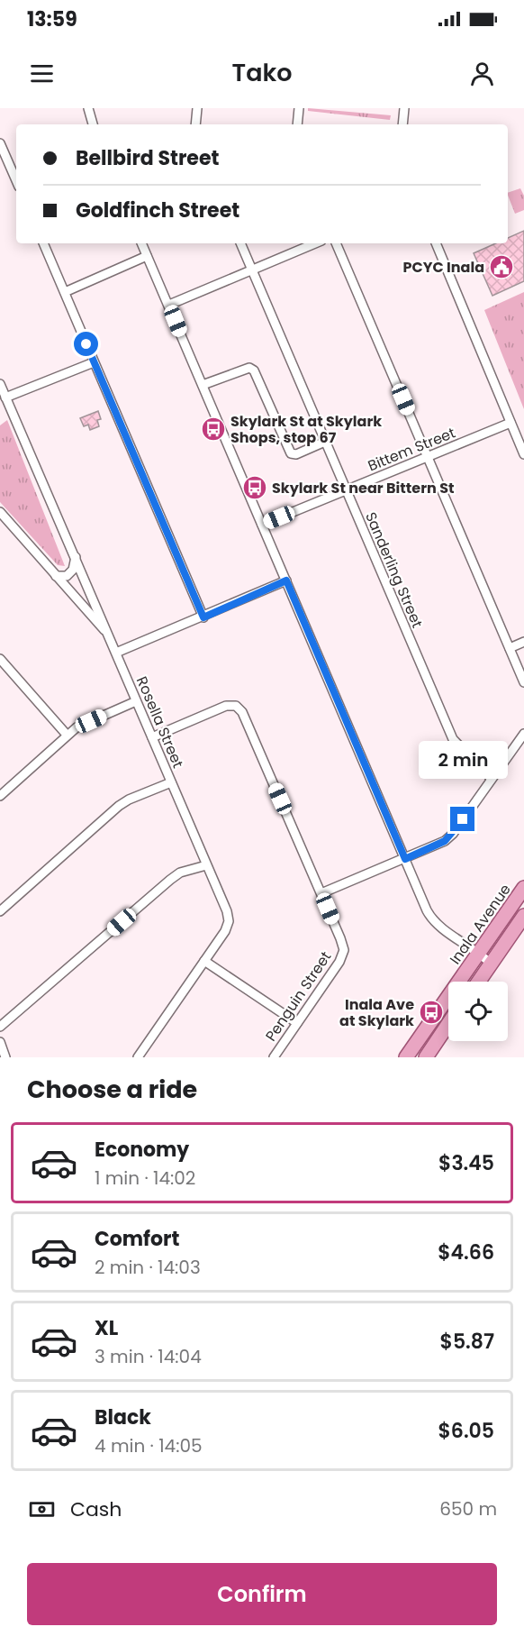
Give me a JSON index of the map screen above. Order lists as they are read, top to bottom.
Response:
{
  "streets": {
    "main road": ["Inala Avenue"],
    "street": [
      "Bittem Street",
      "Sanderling Street",
      "Rosella Street",
      "Penguin Street"
    ]
  },
  "crossings": [
    ["Bittem Street", "Sanderling Street"],
    ["Rosella Street", "Penguin Street"]
  ],
  "places": {
    "public building": ["PCYC Inala"],
    "bus stop": ["Skylark St at Skylark Shops, stop 67", "Skylark St near Bittern St", "Inala Ave at Skylark"]
  },
  "page": {
    "status": "13:59",
    "header": "Tako",
    "banner": ["Bellbird Street", "Goldfinch Street"],
    "bubble": "2 min",
    "heading": "Choose a ride",
    "list": [
      {
        "name": "Economy",
        "note": "1 min · 14:02",
        "value": "$3.45"
      },
      {
        "name": "Comfort",
        "note": "2 min · 14:03",
        "value": "$4.66"
      },
      {
        "name": "XL",
        "note": "3 min · 14:04",
        "value": "$5.87"
      },
      {
        "name": "Black",
        "note": "4 min · 14:05",
        "value": "$6.05"
      }
    ],
    "pay": ["Cash", "650 m"],
    "buttons": "Confirm"
  }
}
